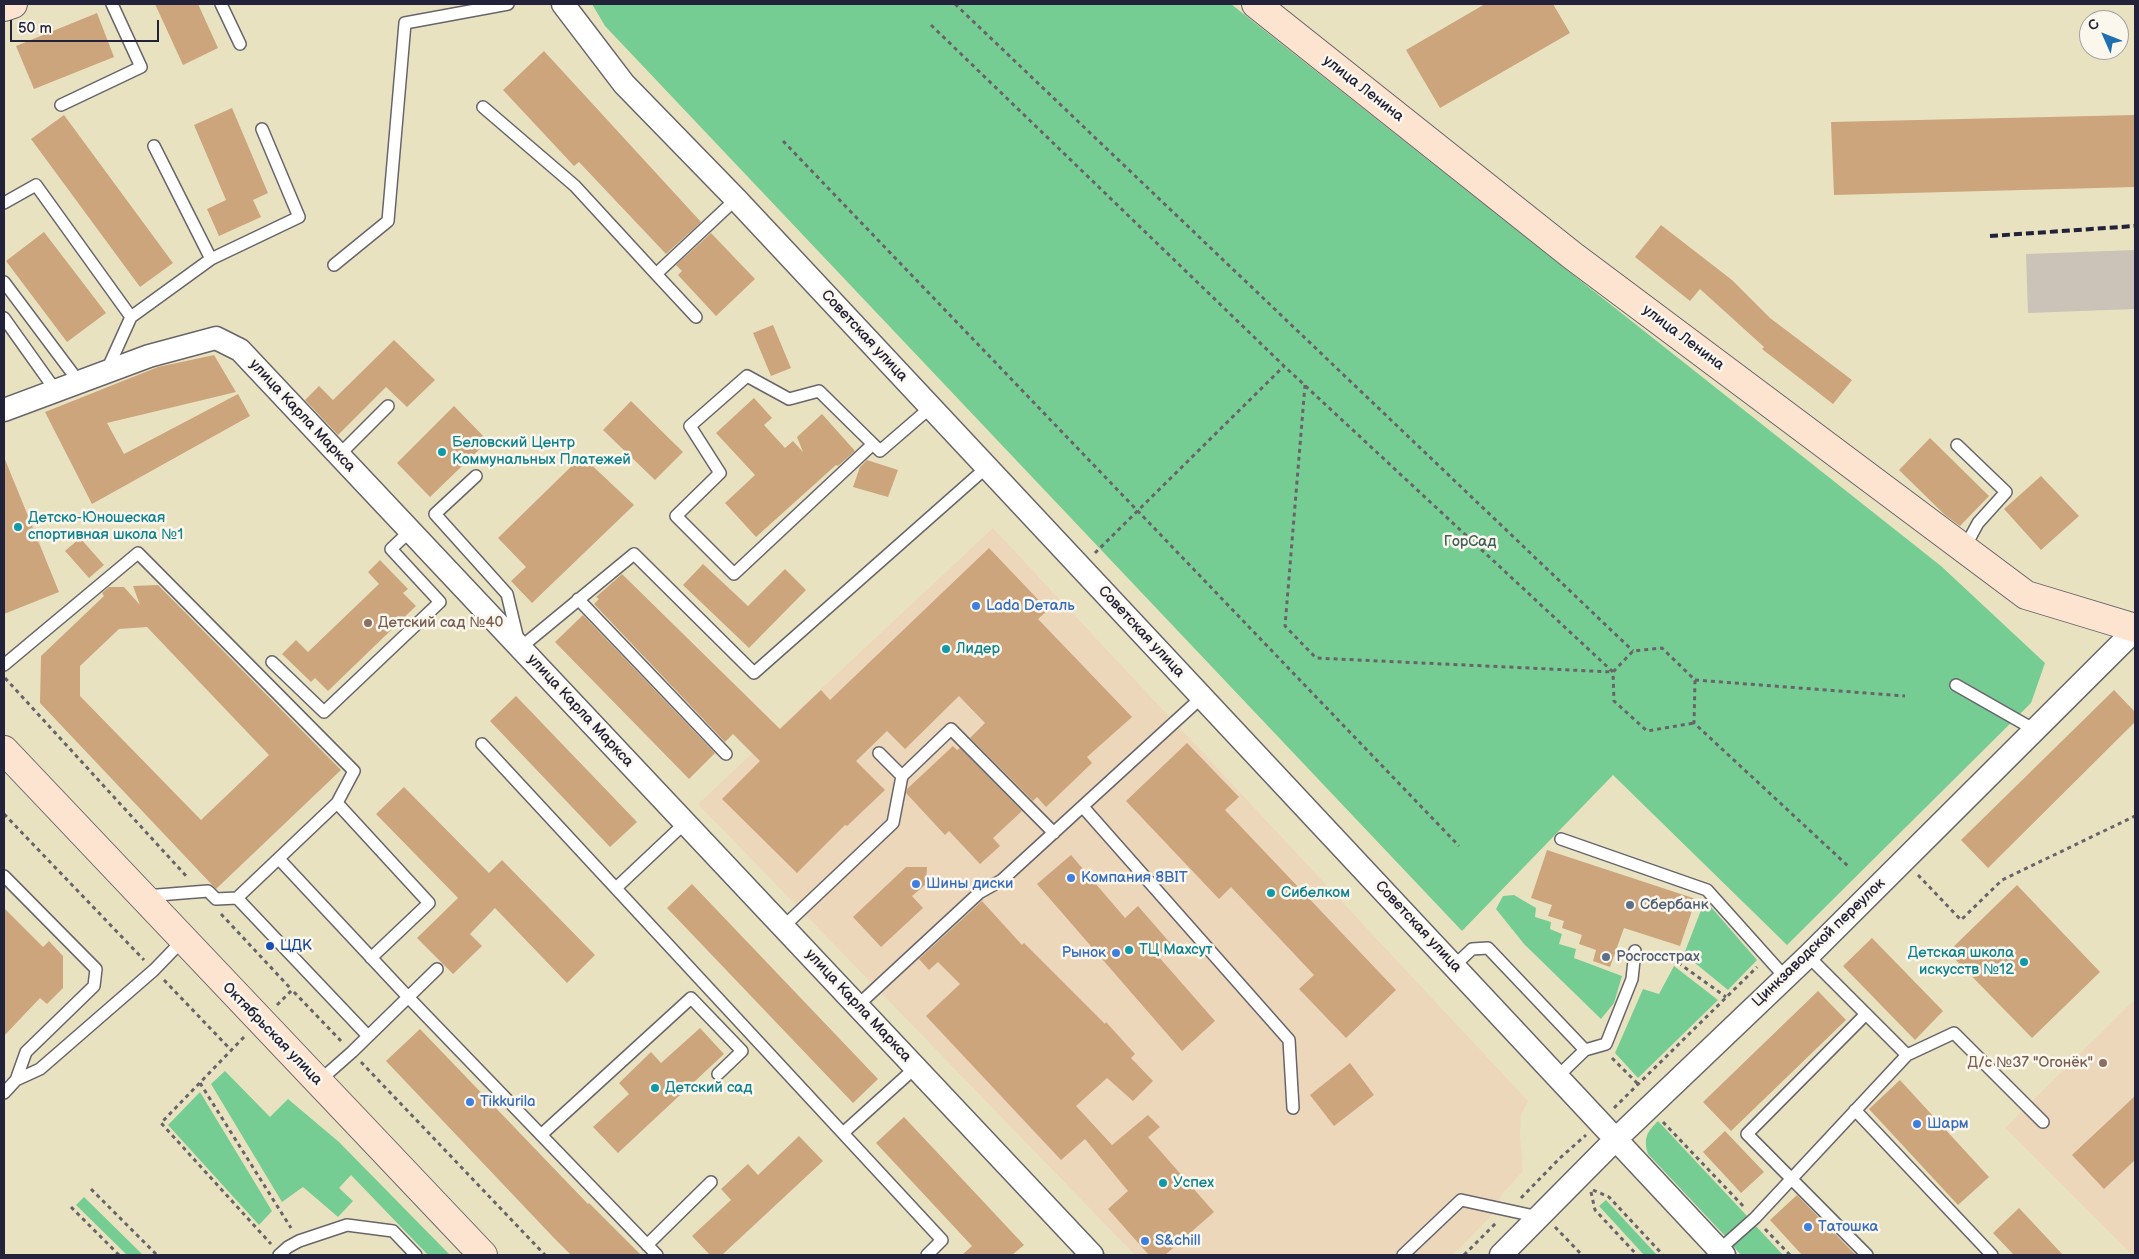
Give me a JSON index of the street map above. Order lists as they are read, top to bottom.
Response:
{
  "streets": {
    "street": [
      "улица Ленина",
      "Советская улица",
      "улица Карла Маркса",
      "Цинкзаводской переулок",
      "Октябрьская улица"
    ]
  },
  "crossings": [
    ["улица Ленина", "Цинкзаводской переулок"],
    ["Советская улица", "Цинкзаводской переулок"]
  ],
  "parks": ["ГорСад"],
  "places": [
    "Беловский Центр Коммунальных Платежей",
    "Детско-Юношеская спортивная школа №1",
    "Lada Dеталь",
    "Детский сад №40",
    "Лидер",
    "Компания 8BIT",
    "Шины диски",
    "Сибелком",
    "Сбербанк",
    "ЦДК",
    "ТЦ Махсут",
    "Рынок",
    "Росгосстрах",
    "Детская школа искусств №12",
    "Д/с №37 \"Огонёк\"",
    "Детский сад",
    "Tikkurila",
    "Шарм",
    "Успех",
    "Татошка",
    "S&chill"
  ],
  "scale_bar": "50 m",
  "north": "top left"
}
